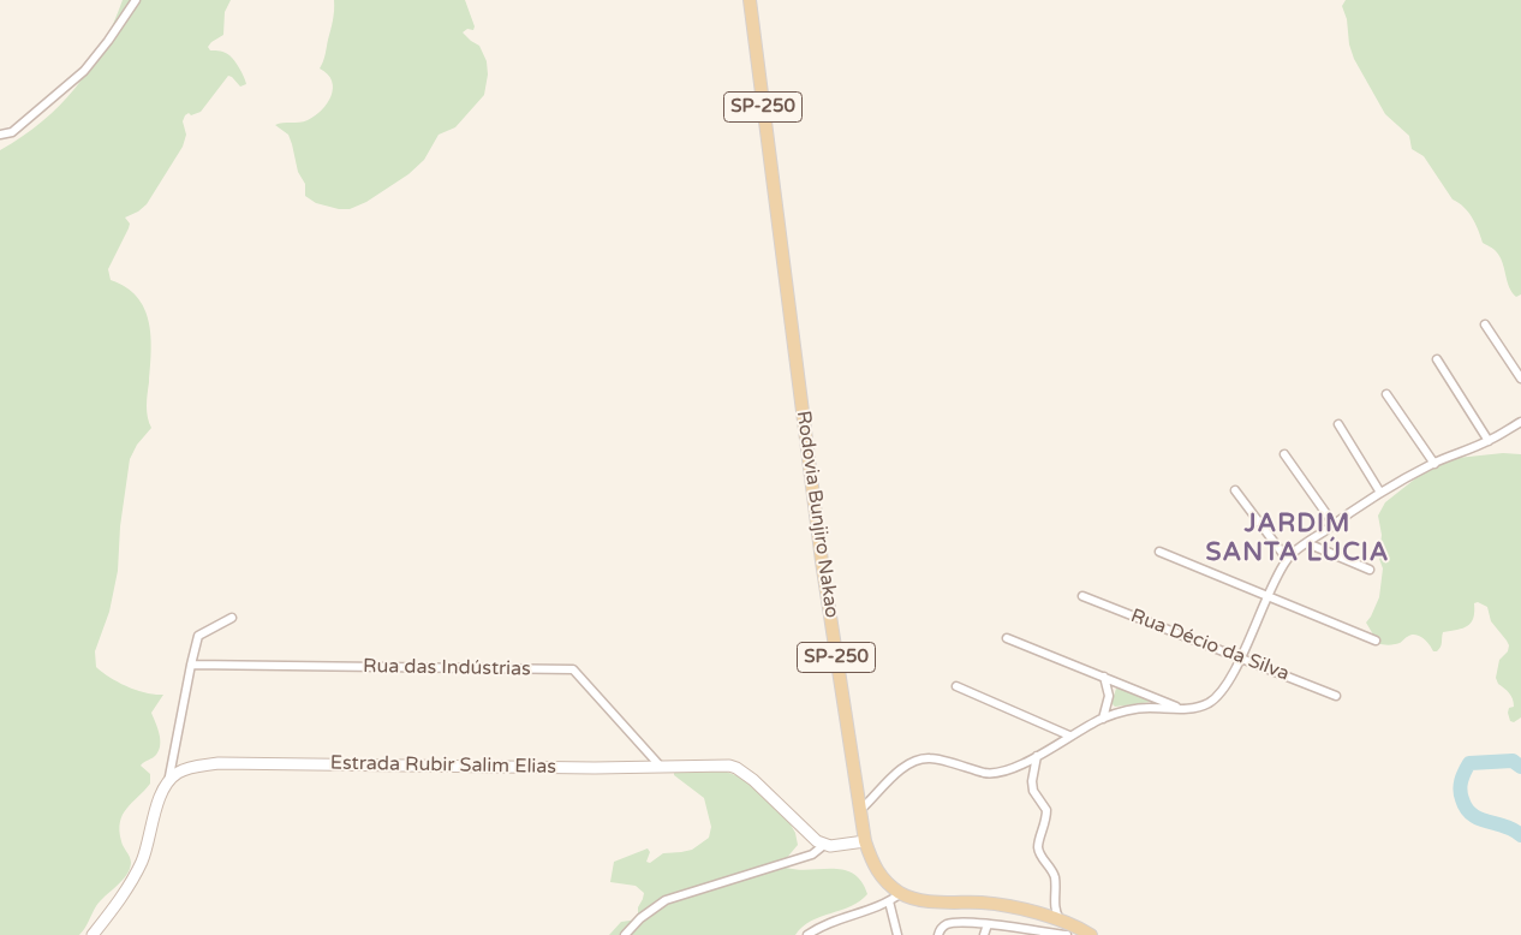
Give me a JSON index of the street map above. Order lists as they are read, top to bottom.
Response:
{
  "streets": {
    "main road": ["SP-250", "Rodovia Bunjiro Nakao"],
    "street": ["Rua Décio da Silva", "Rua das Indústrias", "Estrada Rubir Salim Elias"]
  },
  "crossings": [
    ["Rua das Indústrias", "Estrada Rubir Salim Elias"]
  ],
  "districts": ["JARDIM SANTA LÚCIA"]
}
